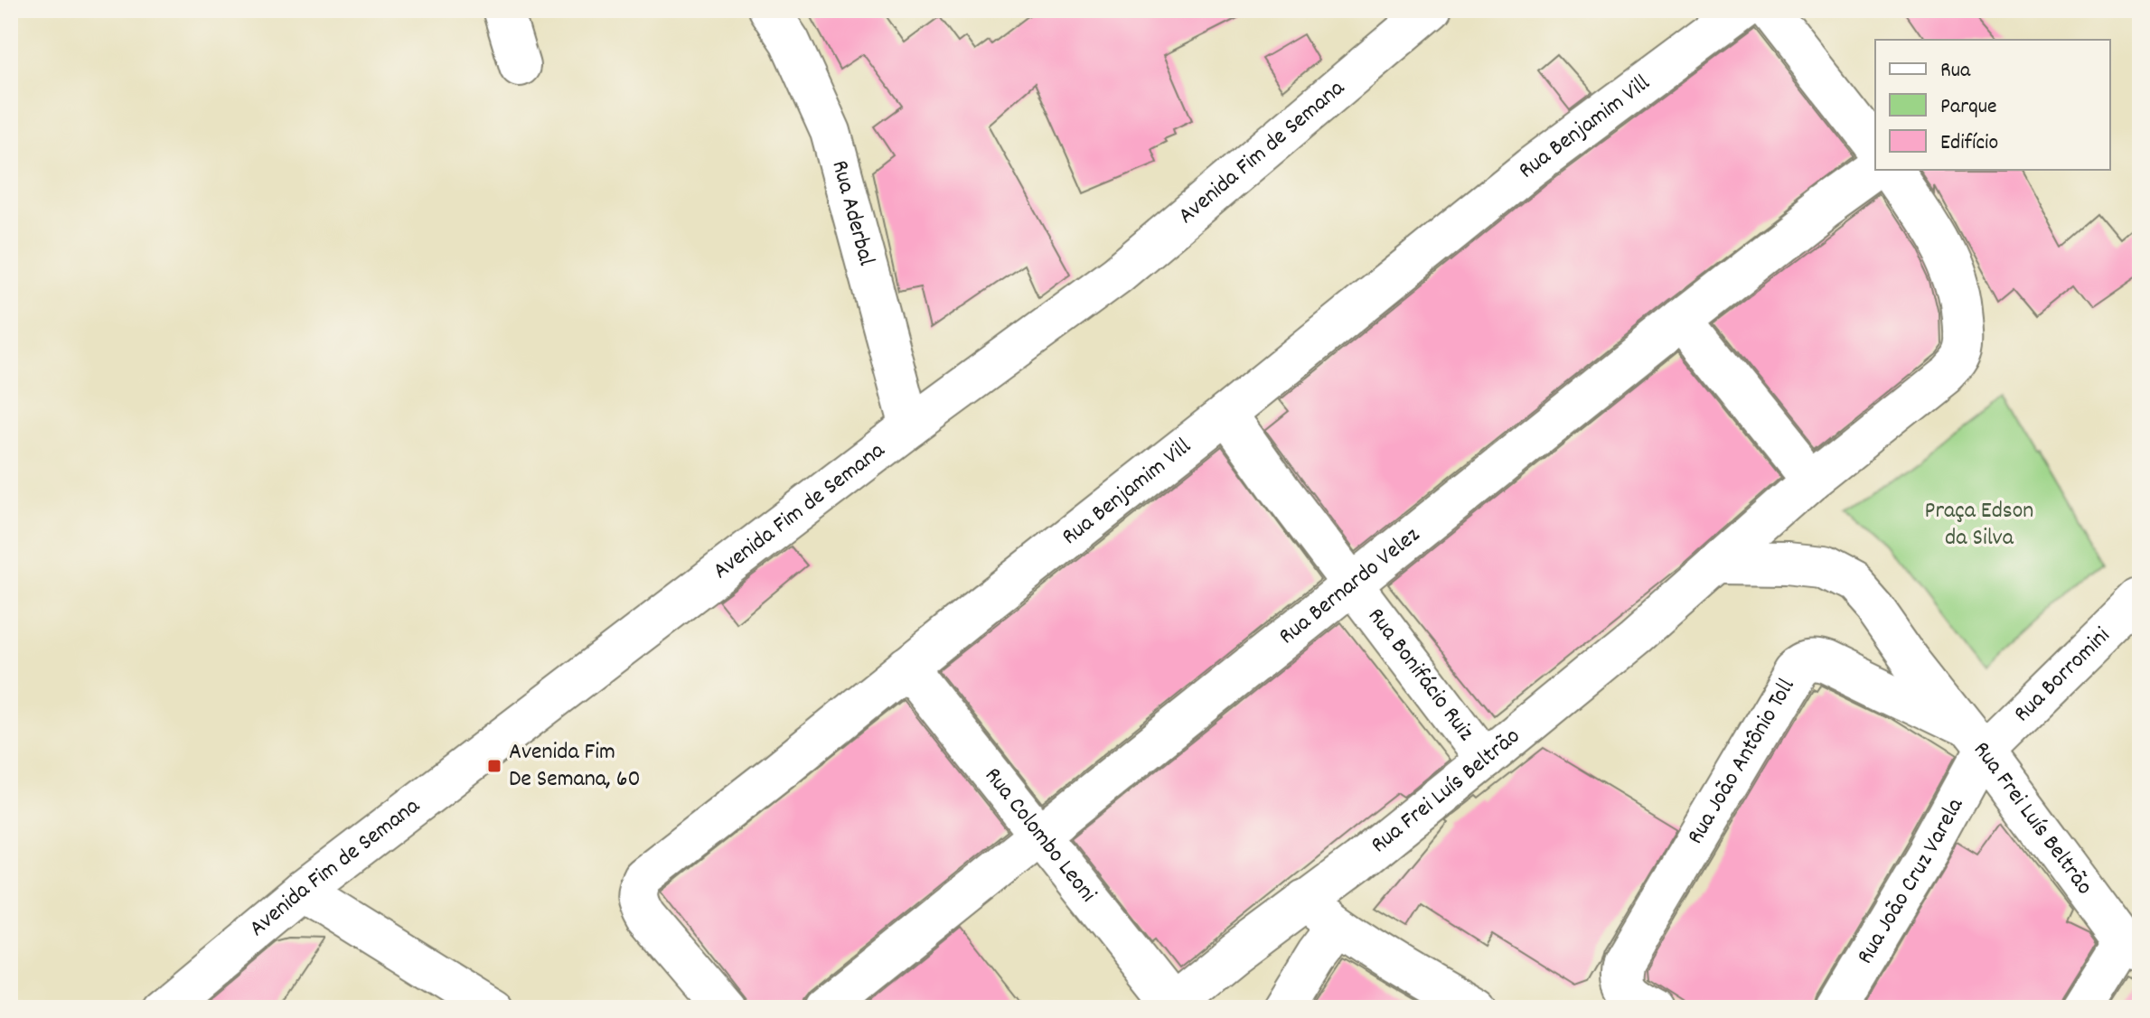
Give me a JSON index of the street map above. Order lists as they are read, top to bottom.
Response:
{
  "streets": {
    "street": [
      "Rua Benjamim Vill",
      "Avenida Fim de Semana",
      "Rua Aderbal",
      "Rua Bernardo Velez",
      "Rua Bonifácio Ruiz",
      "Rua Borromini",
      "Rua João Antônio Toll",
      "Rua Frei Luís Beltrão",
      "Rua Colombo Leoni",
      "Rua João Cruz Varela"
    ]
  },
  "crossings": [
    ["Rua Benjamim Vill", "Rua Bonifácio Ruiz"],
    ["Rua Benjamim Vill", "Rua Colombo Leoni"],
    ["Avenida Fim de Semana", "Rua Aderbal"],
    ["Rua Bernardo Velez", "Rua Bonifácio Ruiz"],
    ["Rua Bernardo Velez", "Rua Colombo Leoni"],
    ["Rua Bonifácio Ruiz", "Rua Frei Luís Beltrão"],
    ["Rua Borromini", "Rua João Antônio Toll"],
    ["Rua Borromini", "Rua Frei Luís Beltrão"],
    ["Rua Borromini", "Rua João Cruz Varela"],
    ["Rua João Antônio Toll", "Rua Frei Luís Beltrão"],
    ["Rua João Antônio Toll", "Rua João Cruz Varela"],
    ["Rua Frei Luís Beltrão", "Rua Colombo Leoni"],
    ["Rua Frei Luís Beltrão", "Rua João Cruz Varela"]
  ],
  "parks": ["Praça Edson da Silva"],
  "places": {
    "transit": ["Avenida Fim De Semana, 60"]
  },
  "legend": ["Rua", "Parque", "Edifício"]
}
